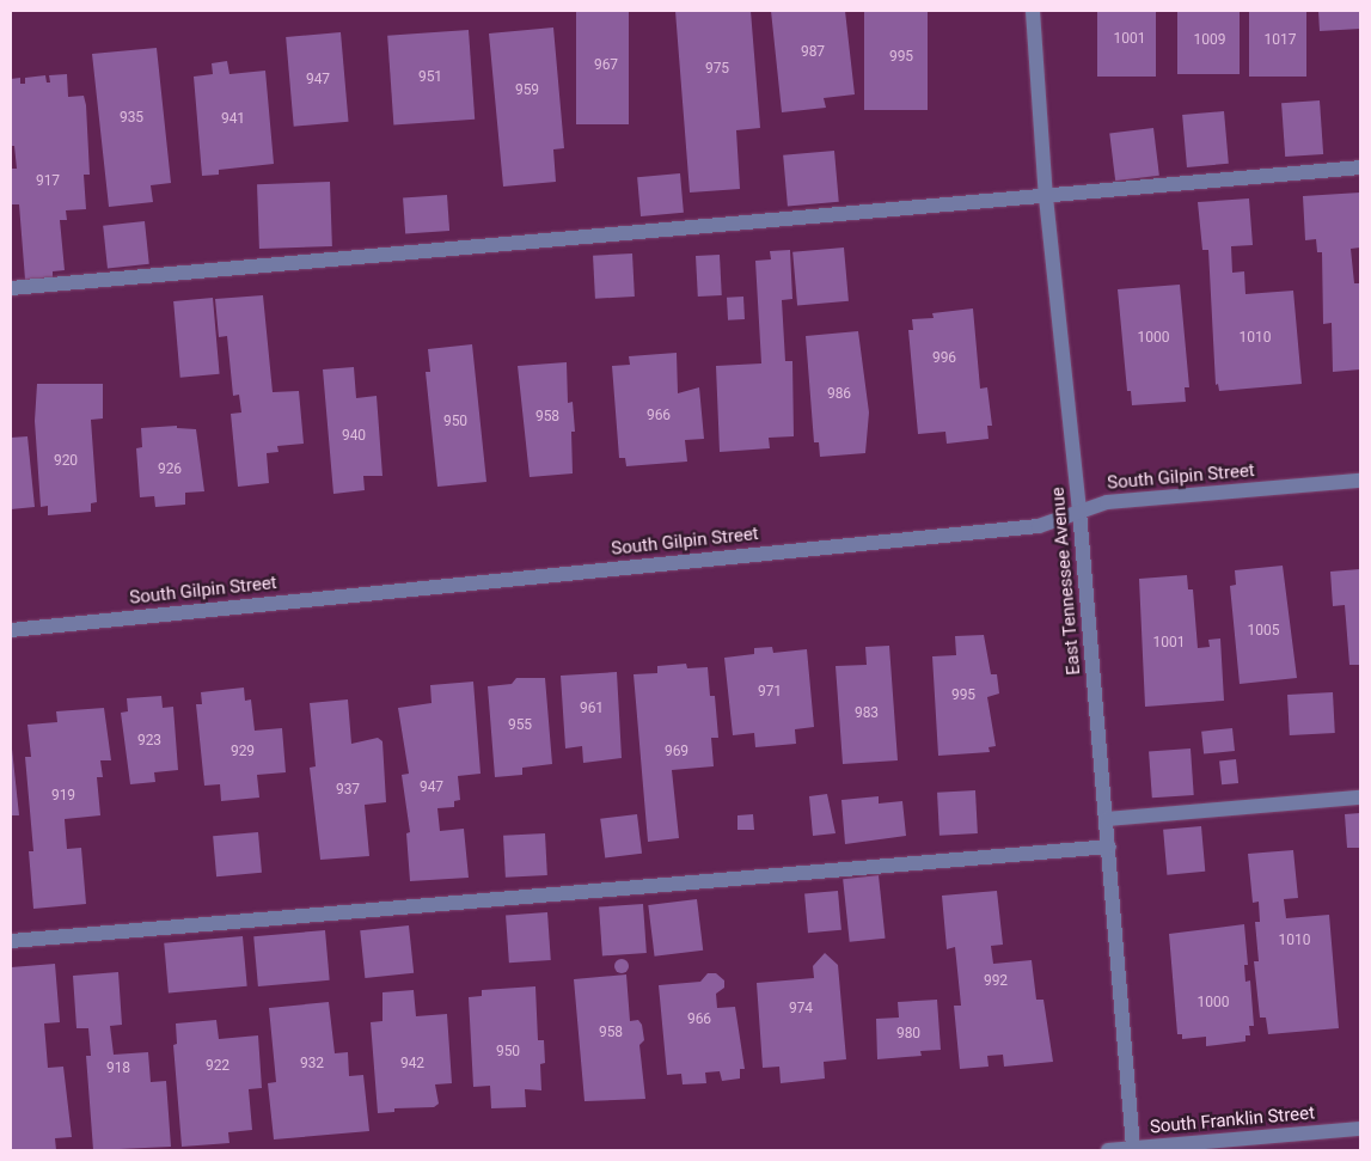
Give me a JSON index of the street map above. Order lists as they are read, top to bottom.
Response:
{
  "streets": {
    "street": ["South Gilpin Street", "East Tennessee Avenue", "South Franklin Street"]
  },
  "crossings": [
    ["South Gilpin Street", "East Tennessee Avenue"],
    ["East Tennessee Avenue", "South Franklin Street"]
  ],
  "house_numbers": [
    "1001",
    "1009",
    "1017",
    "987",
    "995",
    "967",
    "975",
    "951",
    "947",
    "959",
    "935",
    "941",
    "917",
    "1000",
    "1010",
    "996",
    "986",
    "966",
    "958",
    "950",
    "940",
    "920",
    "926",
    "1005",
    "1001",
    "971",
    "995",
    "961",
    "983",
    "955",
    "923",
    "929",
    "969",
    "947",
    "937",
    "919",
    "1010",
    "992",
    "1000",
    "974",
    "966",
    "958",
    "980",
    "950",
    "932",
    "942",
    "922",
    "918"
  ]
}
